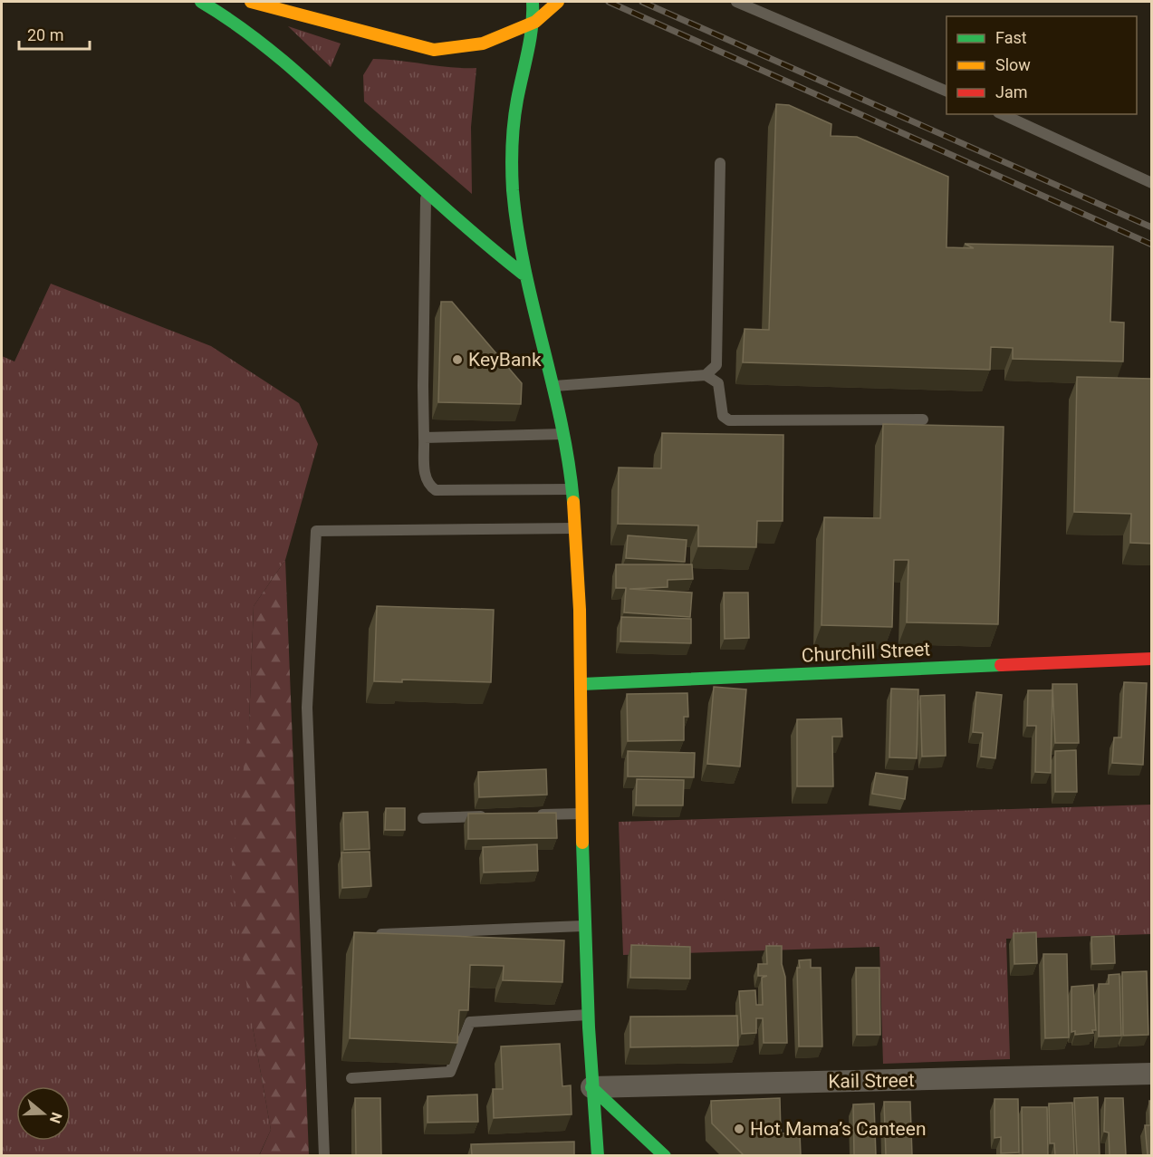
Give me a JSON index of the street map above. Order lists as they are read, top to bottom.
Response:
{
  "streets": {
    "main road": ["Churchill Street"],
    "street": ["Kail Street"]
  },
  "places": ["KeyBank", "Hot Mama’s Canteen"],
  "legend": ["Fast", "Slow", "Jam"],
  "scale_bar": "20 m",
  "north": "right"
}
